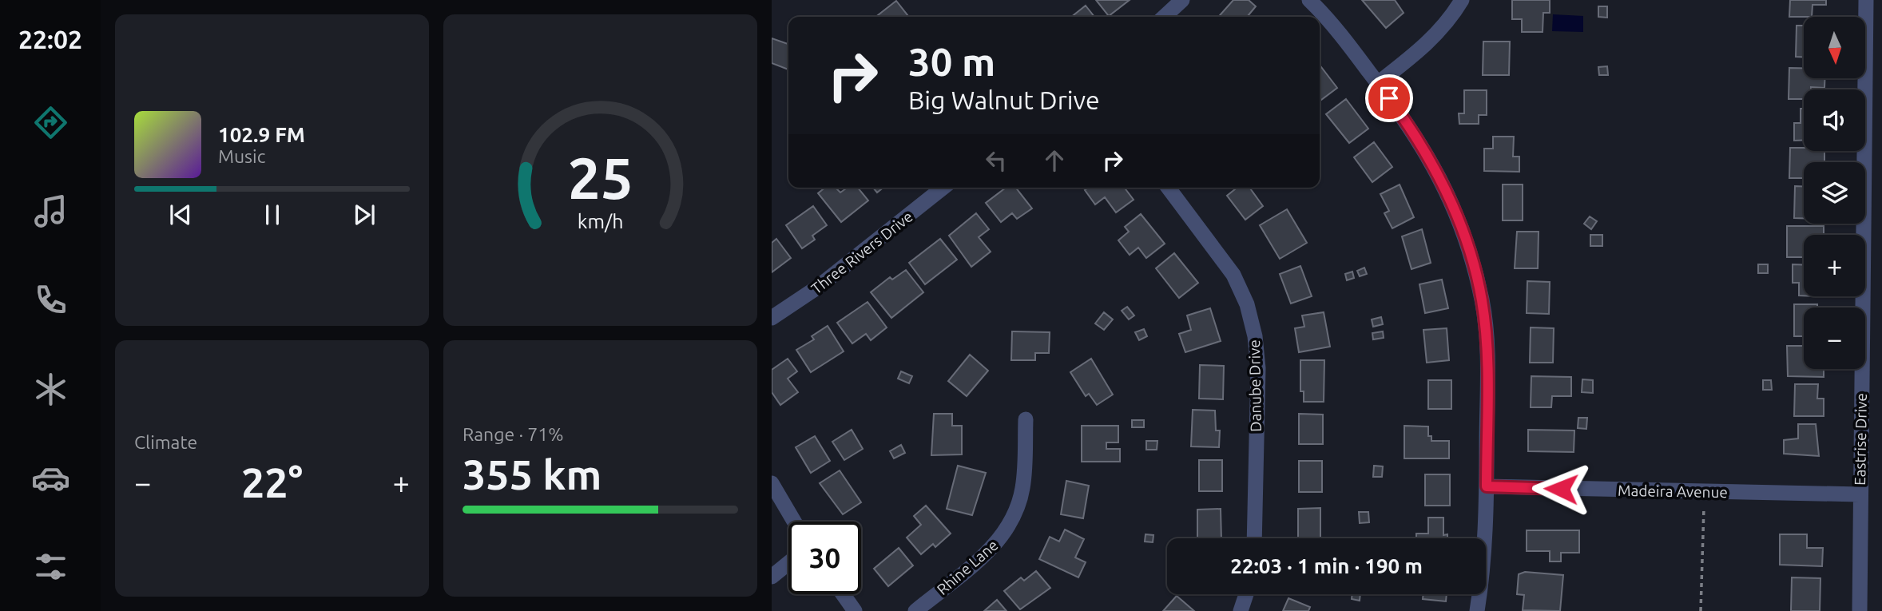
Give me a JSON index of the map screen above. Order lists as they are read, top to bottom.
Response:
{
  "streets": {
    "street": [
      "Three Rivers Drive",
      "Danube Drive",
      "Eastrise Drive",
      "Madeira Avenue",
      "Rhine Lane"
    ]
  },
  "crossings": [
    ["Eastrise Drive", "Madeira Avenue"]
  ],
  "north": "bottom",
  "page": {
    "tabs": "22:02",
    "map_buttons": ["+", "−"],
    "turn": ["30 m", "Big Walnut Drive"],
    "song": ["102.9 FM", "Music"],
    "tile": [
      "Climate",
      ["Range · 71%", "355 km"]
    ],
    "heat": ["−", "22°", "+"],
    "limit": "30",
    "trip": "22:03 · 1 min · 190 m",
    "gauge": ["25", "km/h"]
  }
}
